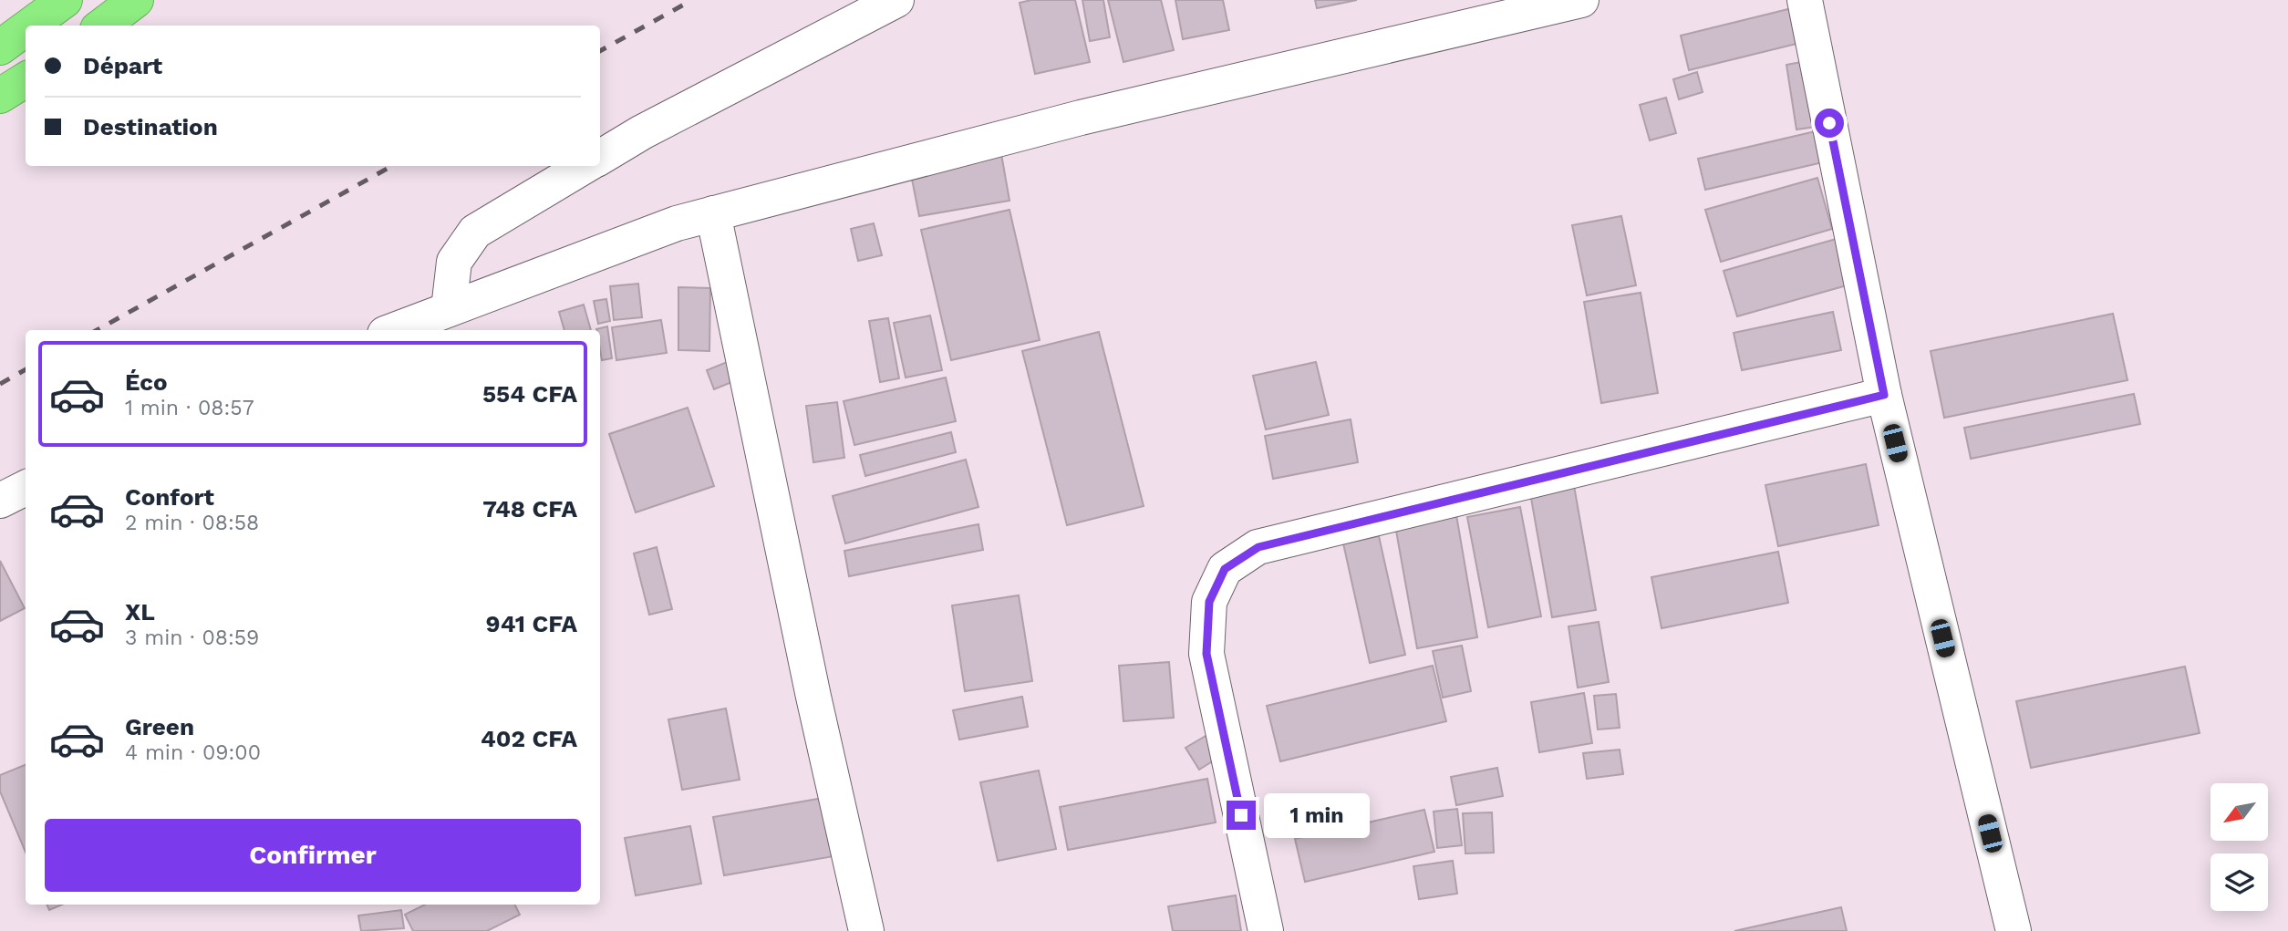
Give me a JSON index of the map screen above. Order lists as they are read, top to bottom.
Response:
{
  "north": "bottom left",
  "page": {
    "banner": ["Départ", "Destination"],
    "list": [
      {
        "name": "Éco",
        "note": "1 min · 08:57",
        "value": "554 CFA"
      },
      {
        "name": "Confort",
        "note": "2 min · 08:58",
        "value": "748 CFA"
      },
      {
        "name": "XL",
        "note": "3 min · 08:59",
        "value": "941 CFA"
      },
      {
        "name": "Green",
        "note": "4 min · 09:00",
        "value": "402 CFA"
      }
    ],
    "bubble": "1 min",
    "buttons": "Confirmer"
  }
}
